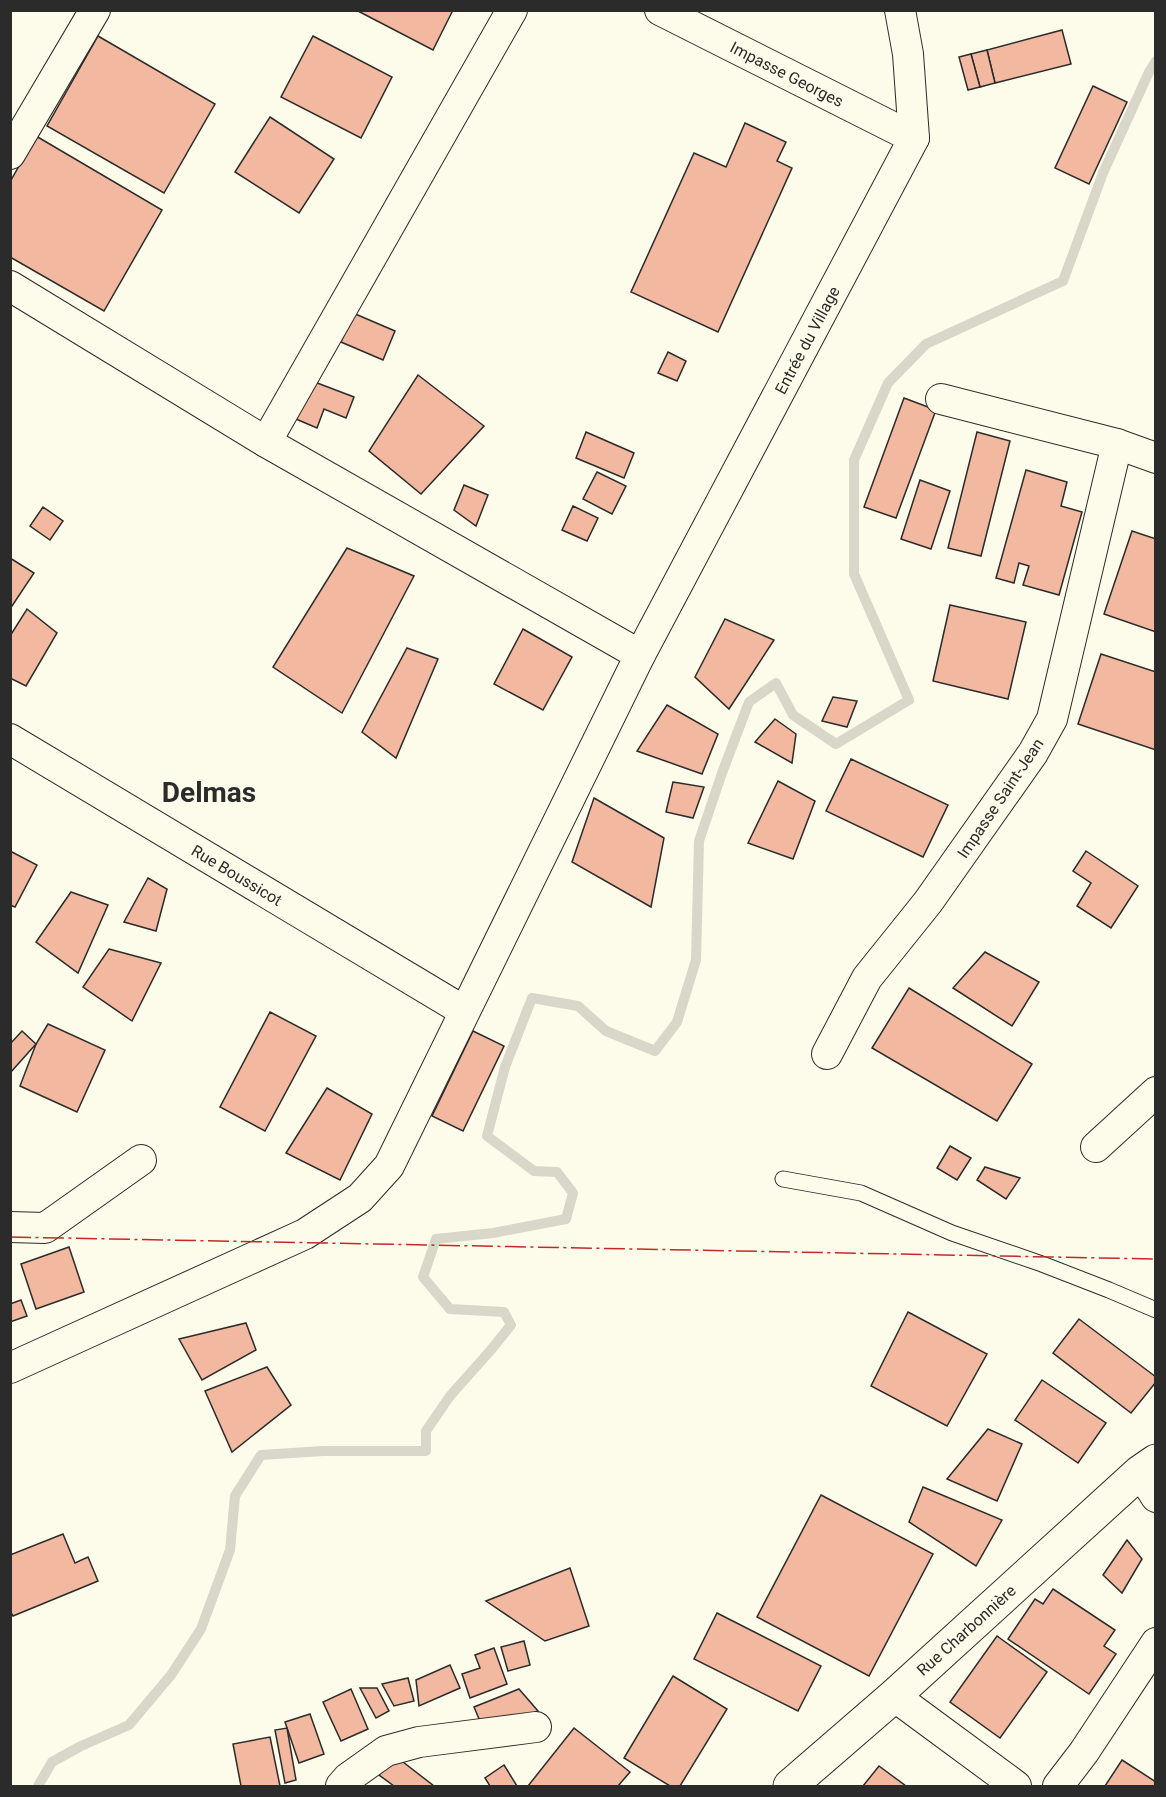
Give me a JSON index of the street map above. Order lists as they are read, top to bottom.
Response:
{
  "streets": {
    "street": [
      "Impasse Georges",
      "Entrée du Village",
      "Impasse Saint-Jean",
      "Rue Boussicot",
      "Rue Charbonnière"
    ]
  },
  "crossings": [
    ["Impasse Georges", "Entrée du Village"],
    ["Entrée du Village", "Rue Boussicot"]
  ],
  "districts": ["Delmas"]
}
